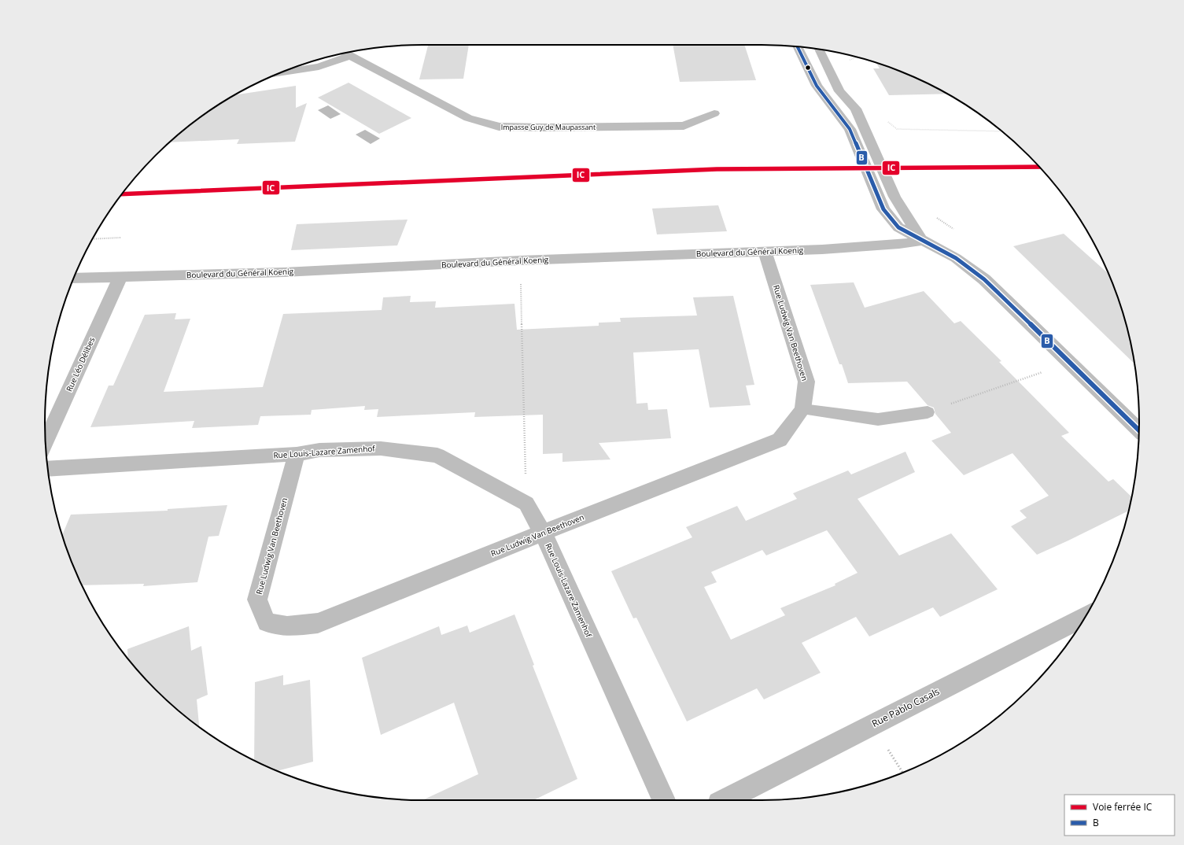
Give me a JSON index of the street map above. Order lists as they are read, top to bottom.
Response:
{
  "streets": {
    "street": [
      "Impasse Guy de Maupassant",
      "Boulevard du Général Koenig",
      "Rue Ludwig Van Beethoven",
      "Rue Léo Délibes",
      "Rue Louis-Lazare Zamenhof",
      "Rue Pablo Casals"
    ]
  },
  "crossings": [
    ["Boulevard du Général Koenig", "Rue Ludwig Van Beethoven"],
    ["Boulevard du Général Koenig", "Rue Léo Délibes"],
    ["Rue Ludwig Van Beethoven", "Rue Louis-Lazare Zamenhof"]
  ],
  "lines": ["transit line B", "rail line IC"],
  "legend": ["Voie ferrée IC", "B"]
}
